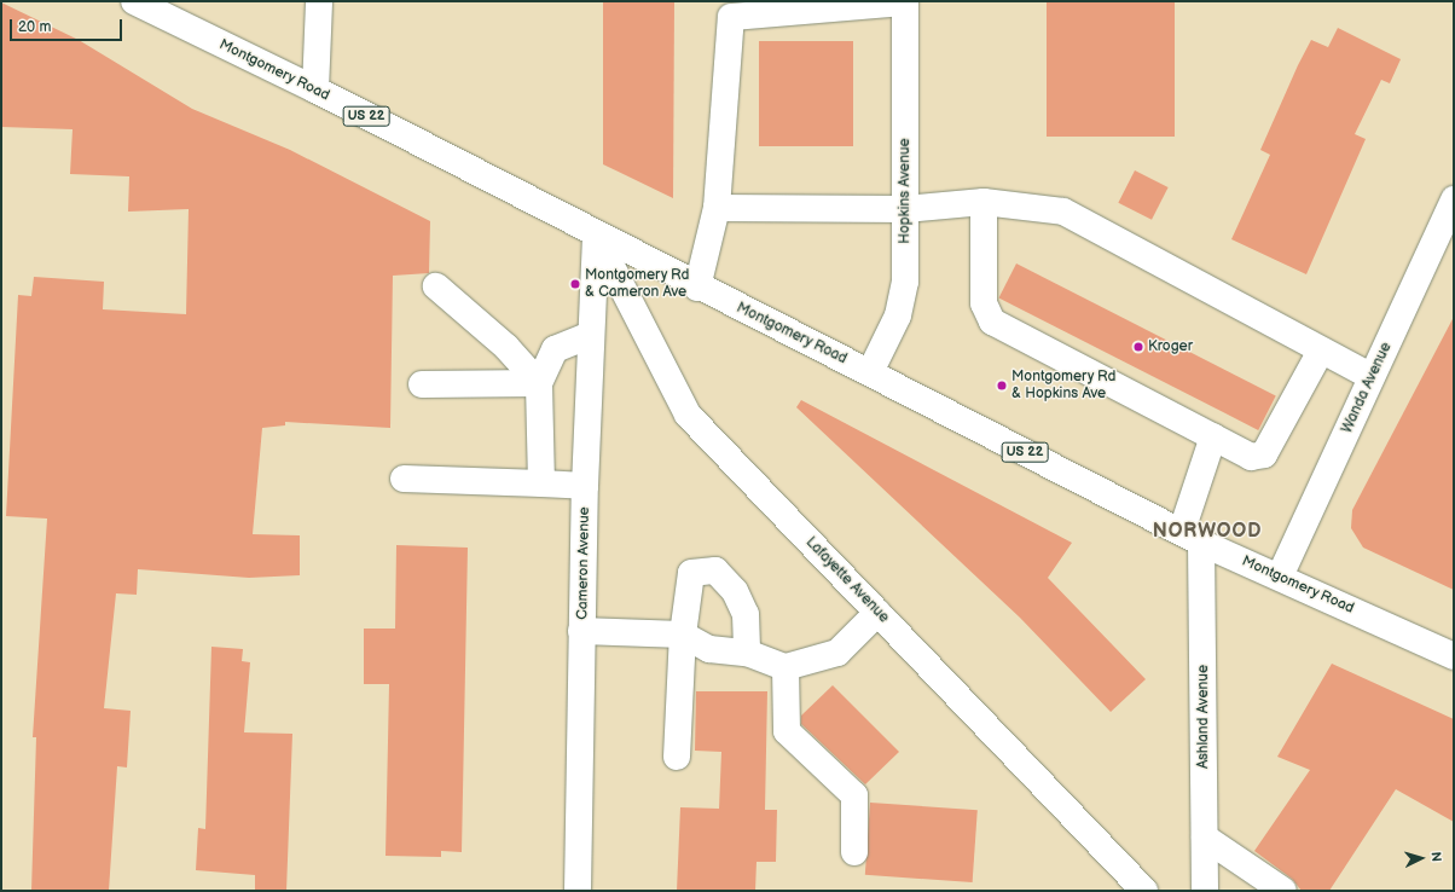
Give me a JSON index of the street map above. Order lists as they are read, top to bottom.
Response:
{
  "streets": {
    "street": [
      "Montgomery Road",
      "US 22",
      "Hopkins Avenue",
      "Wanda Avenue",
      "Cameron Avenue",
      "Lafayette Avenue",
      "Ashland Avenue"
    ]
  },
  "crossings": [
    ["Montgomery Road", "Hopkins Avenue"],
    ["Montgomery Road", "Wanda Avenue"],
    ["Montgomery Road", "Cameron Avenue"],
    ["Montgomery Road", "Lafayette Avenue"],
    ["Montgomery Road", "Ashland Avenue"],
    ["Cameron Avenue", "Lafayette Avenue"]
  ],
  "districts": ["NORWOOD"],
  "places": ["Montgomery Rd & Cameron Ave", "Kroger", "Montgomery Rd & Hopkins Ave"],
  "scale_bar": "20 m",
  "north": "right"
}
